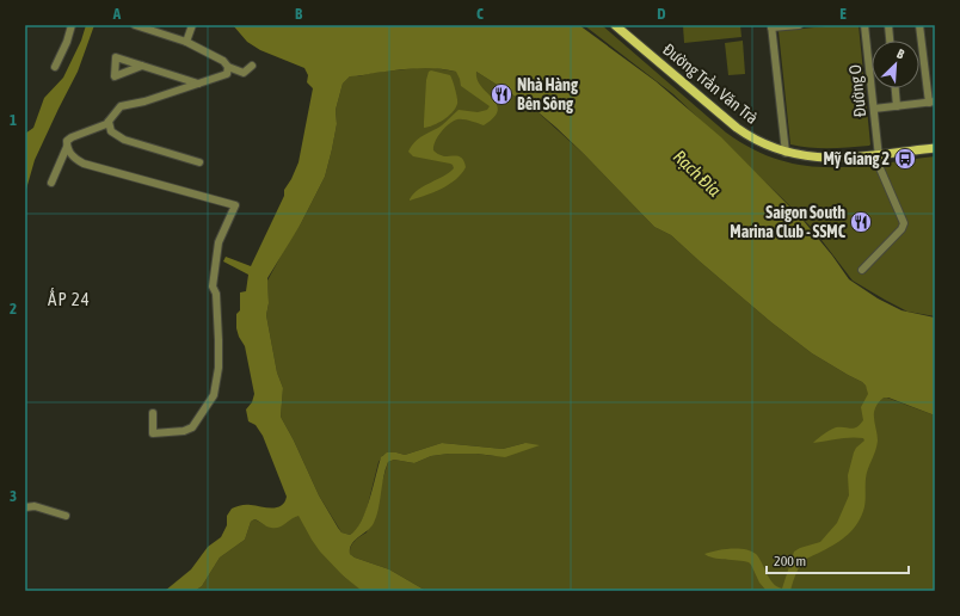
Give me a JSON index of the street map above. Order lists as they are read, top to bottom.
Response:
{
  "streets": {
    "main road": ["Đường Trần Văn Trà"],
    "street": ["Đường O"]
  },
  "crossings": [
    ["Đường Trần Văn Trà", "Đường O"]
  ],
  "districts": ["ẤP 24"],
  "water": ["Rạch Đỉa"],
  "places": {
    "restaurant": ["Nhà Hàng Bên Sông", "Saigon South Marina Club - SSMC"],
    "bus stop": ["Mỹ Giang 2"]
  },
  "scale_bar": "200 m",
  "north": "top right",
  "grid": {
    "columns": [
      "A",
      "B",
      "C",
      "D",
      "E"
    ],
    "rows": ["1", "2", "3"]
  }
}
